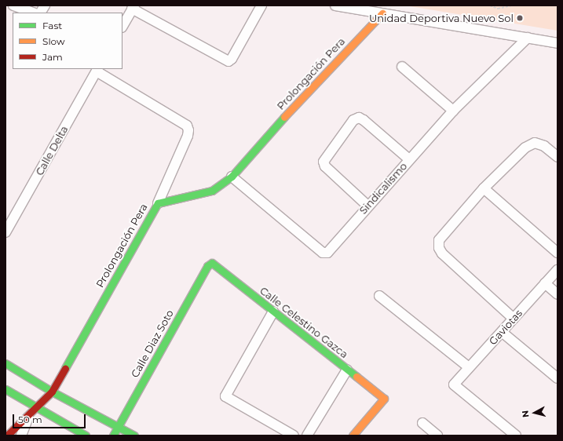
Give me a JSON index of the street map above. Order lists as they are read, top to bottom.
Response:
{
  "streets": {
    "street": [
      "Prolongación Pera",
      "Calle Delta",
      "Sindicalismo",
      "Calle Celestino Gazca",
      "Gaviotas",
      "Calle Diaz Soto"
    ]
  },
  "crossings": [
    ["Prolongación Pera", "Sindicalismo"],
    ["Calle Celestino Gazca", "Calle Diaz Soto"]
  ],
  "places": ["Unidad Deportiva Nuevo Sol"],
  "legend": ["Fast", "Slow", "Jam"],
  "scale_bar": "50 m",
  "north": "left"
}
